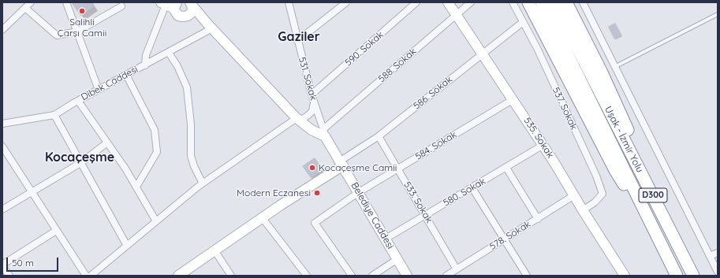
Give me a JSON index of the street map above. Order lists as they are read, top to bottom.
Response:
{
  "streets": {
    "highway": ["Uşak - İzmir Yolu", "D300"],
    "street": [
      "590. Sokak",
      "588. Sokak",
      "531. Sokak",
      "Dibek Caddesi",
      "586. Sokak",
      "537. Sokak",
      "535. Sokak",
      "584. Sokak",
      "580. Sokak",
      "533. Sokak",
      "Belediye Caddesi",
      "578. Sokak"
    ]
  },
  "crossings": [
    ["590. Sokak", "531. Sokak"],
    ["588. Sokak", "531. Sokak"],
    ["588. Sokak", "535. Sokak"],
    ["588. Sokak", "Belediye Caddesi"],
    ["531. Sokak", "Belediye Caddesi"],
    ["586. Sokak", "537. Sokak"],
    ["586. Sokak", "535. Sokak"],
    ["586. Sokak", "533. Sokak"],
    ["586. Sokak", "Belediye Caddesi"],
    ["537. Sokak", "535. Sokak"],
    ["535. Sokak", "584. Sokak"],
    ["535. Sokak", "580. Sokak"],
    ["535. Sokak", "578. Sokak"],
    ["584. Sokak", "533. Sokak"],
    ["584. Sokak", "Belediye Caddesi"],
    ["580. Sokak", "533. Sokak"],
    ["580. Sokak", "Belediye Caddesi"],
    ["533. Sokak", "578. Sokak"]
  ],
  "districts": ["Gaziler", "Kocaçeşme"],
  "places": ["Salihli Çarşı Camii", "Kocaçeşme Camii", "Modern Eczanesi"],
  "scale_bar": "50 m"
}
